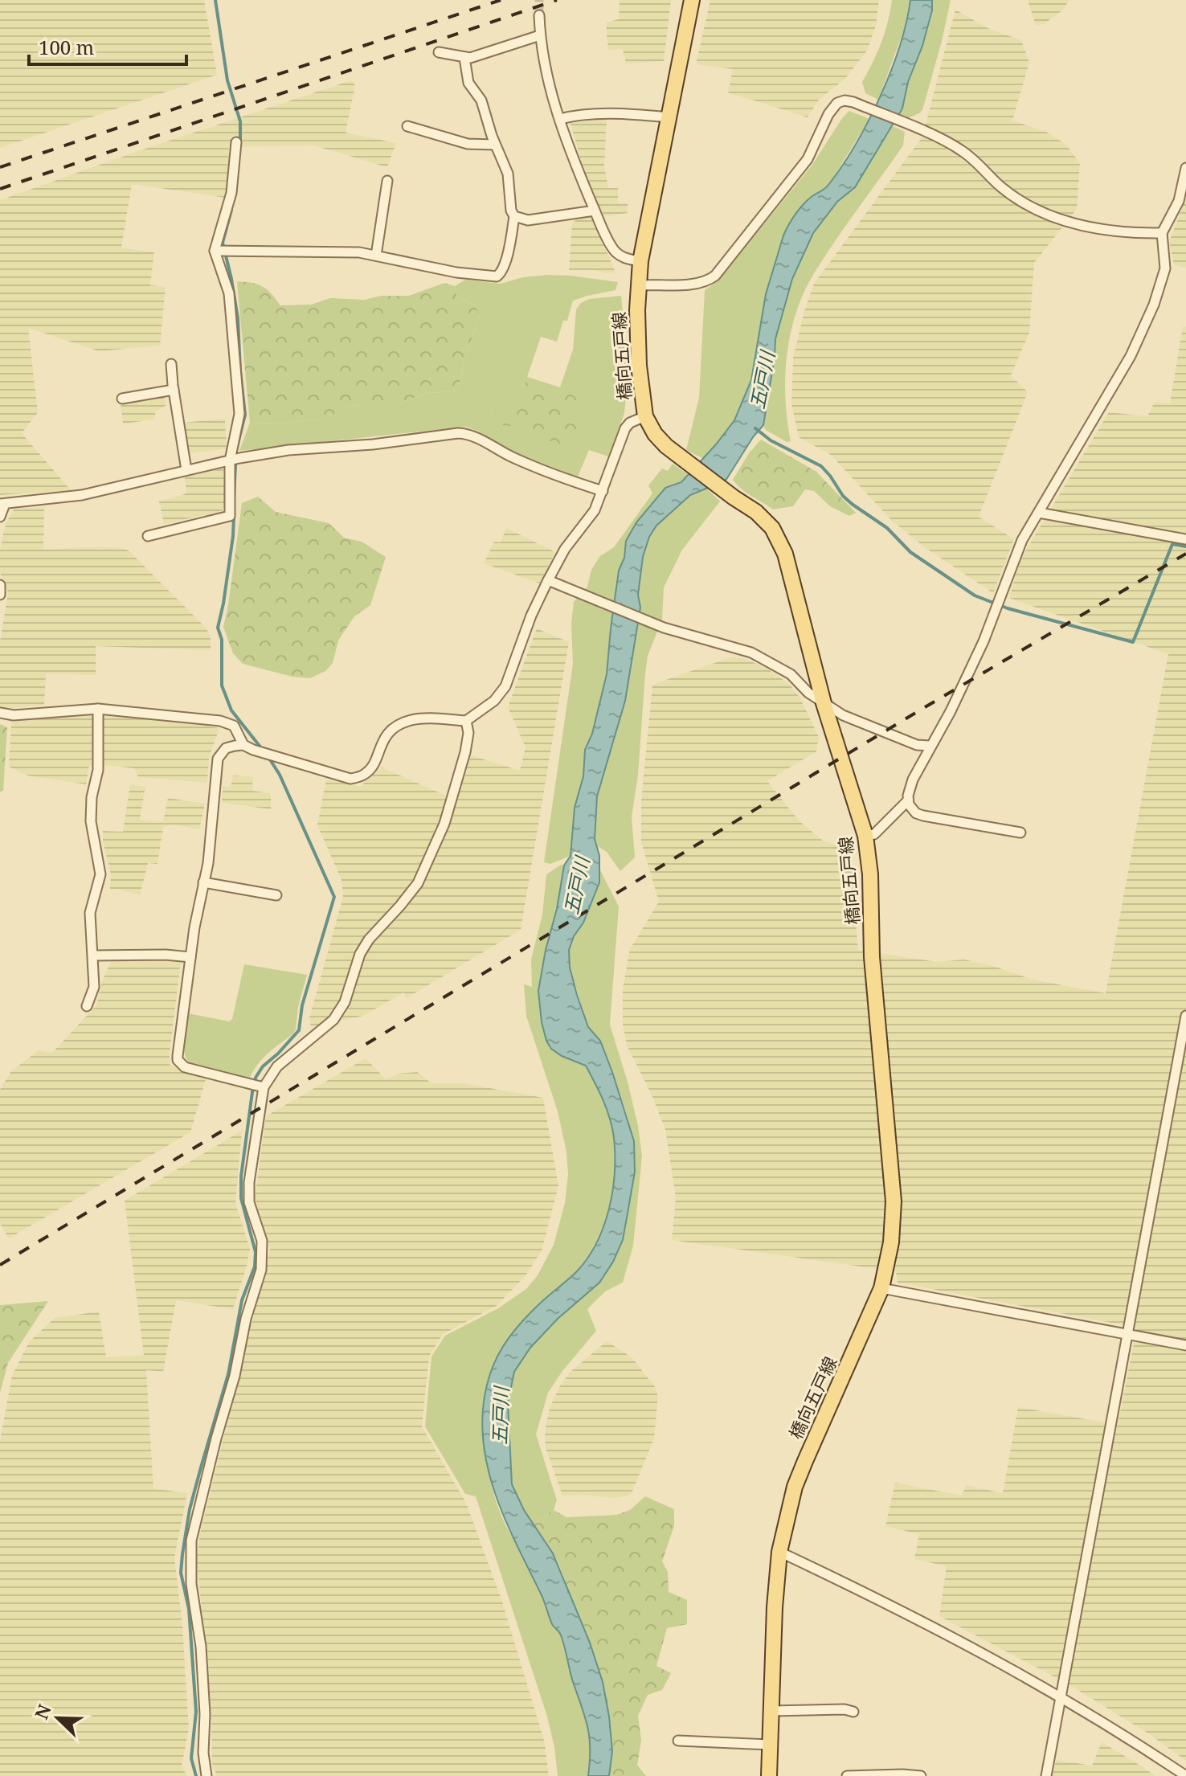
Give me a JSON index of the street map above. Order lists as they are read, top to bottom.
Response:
{
  "streets": {
    "main road": ["橋向五戸線"]
  },
  "water": ["五戸川"],
  "scale_bar": "100 m",
  "north": "top left"
}
